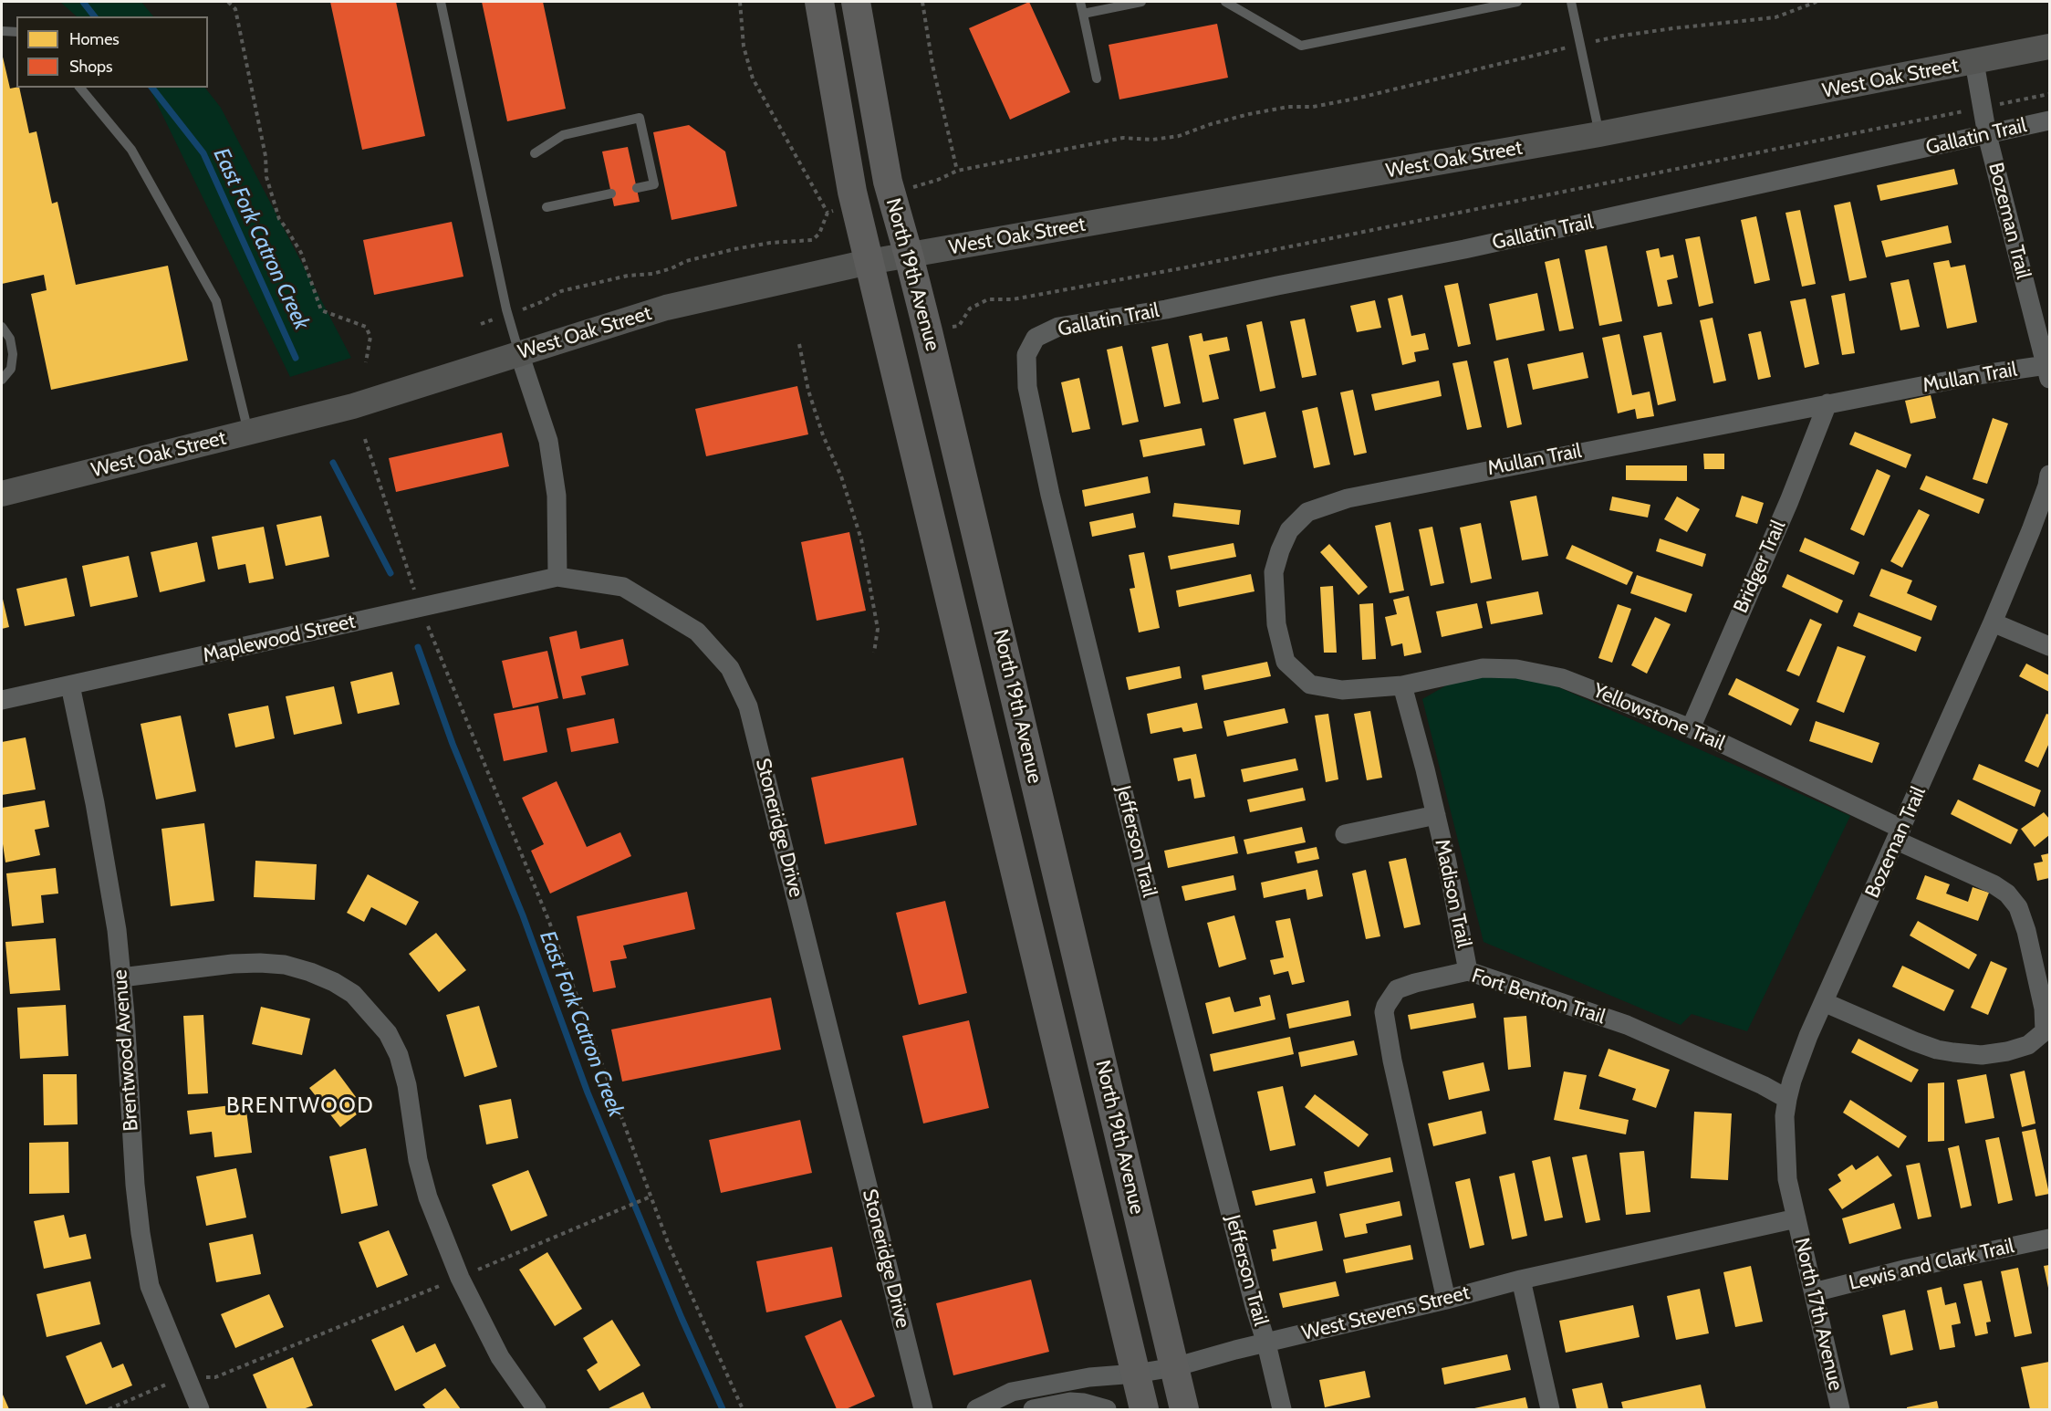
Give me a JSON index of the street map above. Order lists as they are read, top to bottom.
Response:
{
  "streets": {
    "main road": ["West Oak Street", "North 19th Avenue"],
    "street": [
      "Gallatin Trail",
      "Bozeman Trail",
      "Mullan Trail",
      "Bridger Trail",
      "Maplewood Street",
      "Yellowstone Trail",
      "Stoneridge Drive",
      "Jefferson Trail",
      "Madison Trail",
      "Fort Benton Trail",
      "Brentwood Avenue",
      "Lewis and Clark Trail",
      "West Stevens Street",
      "North 17th Avenue"
    ]
  },
  "crossings": [
    ["West Oak Street", "Bozeman Trail"],
    ["West Oak Street", "North 19th Avenue"],
    ["Gallatin Trail", "Bozeman Trail"],
    ["Gallatin Trail", "Jefferson Trail"],
    ["Bozeman Trail", "Mullan Trail"],
    ["Bozeman Trail", "Yellowstone Trail"],
    ["Bozeman Trail", "Fort Benton Trail"],
    ["Bozeman Trail", "West Stevens Street"],
    ["Bozeman Trail", "North 17th Avenue"],
    ["North 19th Avenue", "West Stevens Street"],
    ["Mullan Trail", "Bridger Trail"],
    ["Mullan Trail", "Yellowstone Trail"],
    ["Mullan Trail", "Madison Trail"],
    ["Bridger Trail", "Yellowstone Trail"],
    ["Maplewood Street", "Stoneridge Drive"],
    ["Maplewood Street", "Brentwood Avenue"],
    ["Yellowstone Trail", "Madison Trail"],
    ["Jefferson Trail", "West Stevens Street"],
    ["Madison Trail", "Fort Benton Trail"],
    ["Fort Benton Trail", "West Stevens Street"],
    ["Lewis and Clark Trail", "North 17th Avenue"],
    ["West Stevens Street", "North 17th Avenue"]
  ],
  "districts": ["BRENTWOOD"],
  "water": ["East Fork Catron Creek"],
  "legend": ["Homes", "Shops"]
}
